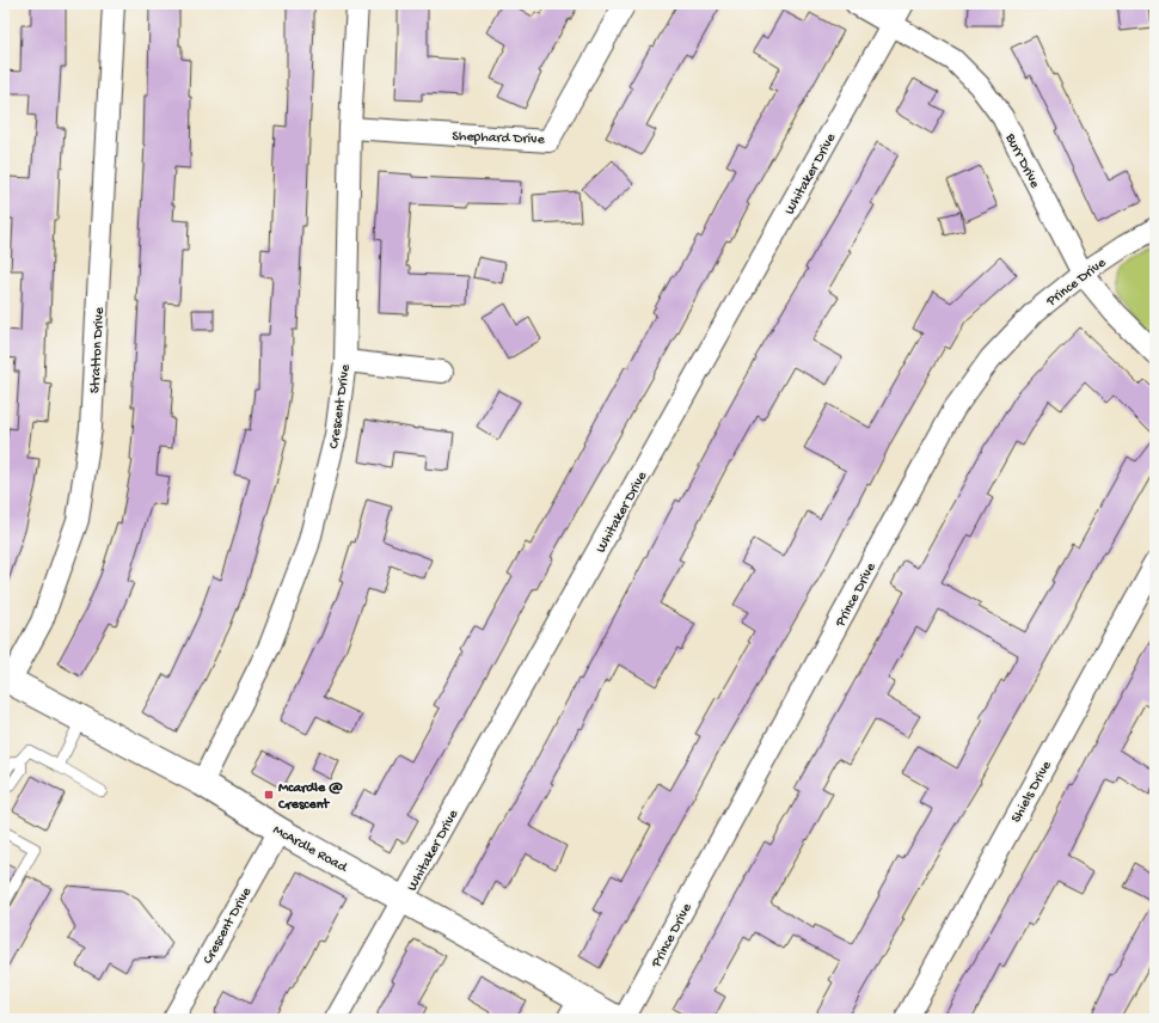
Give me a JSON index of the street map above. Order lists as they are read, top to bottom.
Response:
{
  "streets": {
    "main road": ["McArdle Road"],
    "street": [
      "Shephard Drive",
      "Burr Drive",
      "Whitaker Drive",
      "Prince Drive",
      "Stratton Drive",
      "Crescent Drive",
      "Shiels Drive"
    ]
  },
  "crossings": [
    ["Shephard Drive", "Crescent Drive"],
    ["Burr Drive", "Whitaker Drive"],
    ["Burr Drive", "Prince Drive"],
    ["Whitaker Drive", "McArdle Road"],
    ["Stratton Drive", "McArdle Road"],
    ["Crescent Drive", "McArdle Road"]
  ],
  "places": {
    "transit": ["Mcardle @ Crescent"]
  }
}
